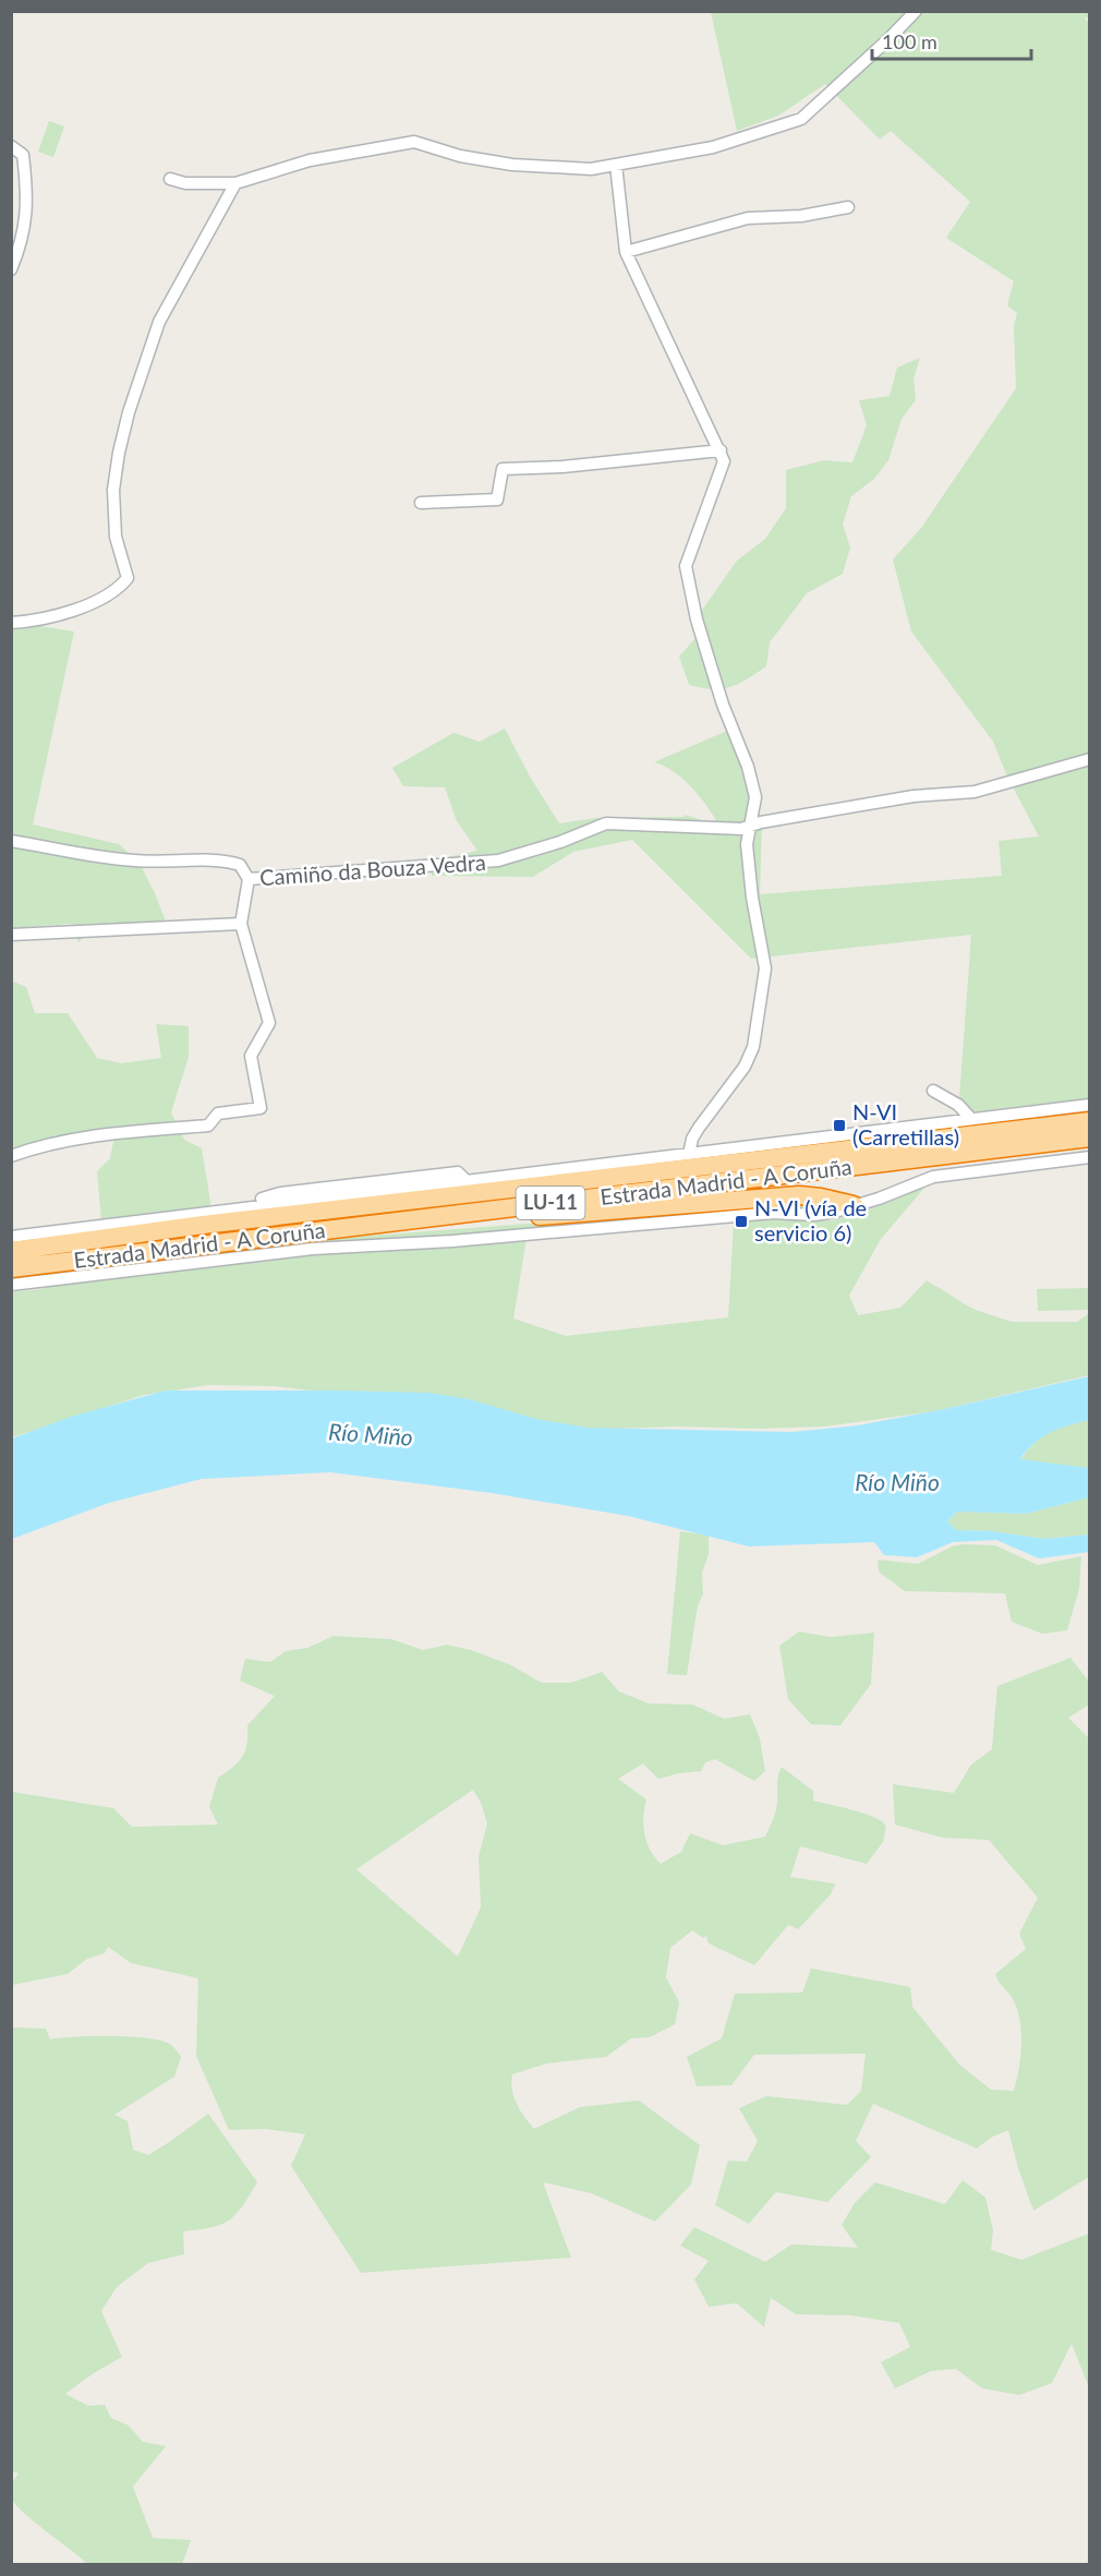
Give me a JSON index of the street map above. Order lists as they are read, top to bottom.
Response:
{
  "streets": {
    "highway": ["Estrada Madrid - A Coruña", "LU-11"],
    "street": ["Camiño da Bouza Vedra"]
  },
  "water": ["Río Miño"],
  "places": {
    "transit": ["N-VI (Carretillas)", "N-VI (vía de servicio 6)"]
  },
  "scale_bar": "100 m"
}
